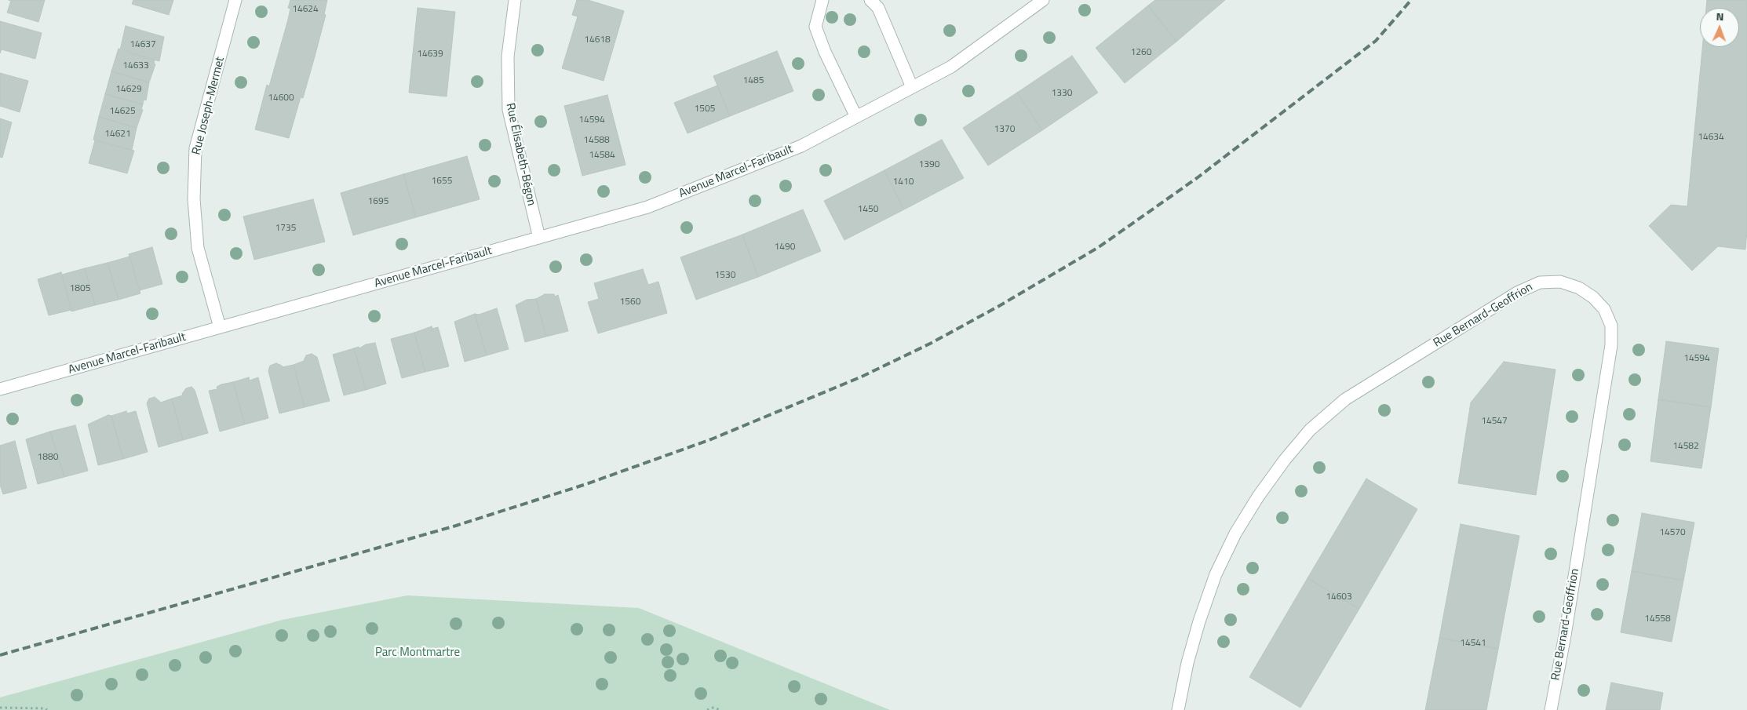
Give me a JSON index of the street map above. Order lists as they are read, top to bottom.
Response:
{
  "streets": {
    "street": [
      "Rue Joseph-Mermet",
      "Rue Élisabeth-Bégon",
      "Avenue Marcel-Faribault",
      "Rue Bernard-Geoffrion"
    ]
  },
  "crossings": [
    ["Rue Joseph-Mermet", "Avenue Marcel-Faribault"],
    ["Rue Élisabeth-Bégon", "Avenue Marcel-Faribault"]
  ],
  "parks": ["Parc Montmartre"],
  "house_numbers": [
    "14624",
    "14618",
    "14637",
    "1260",
    "14639",
    "14633",
    "1485",
    "14629",
    "1330",
    "14600",
    "1505",
    "14625",
    "14594",
    "1370",
    "14621",
    "14634",
    "14588",
    "14584",
    "1390",
    "1655",
    "1410",
    "1695",
    "1450",
    "1735",
    "1490",
    "1530",
    "1805",
    "1560",
    "14594",
    "14547",
    "14582",
    "1880",
    "14570",
    "14603",
    "14558",
    "14541"
  ],
  "north": "top"
}
